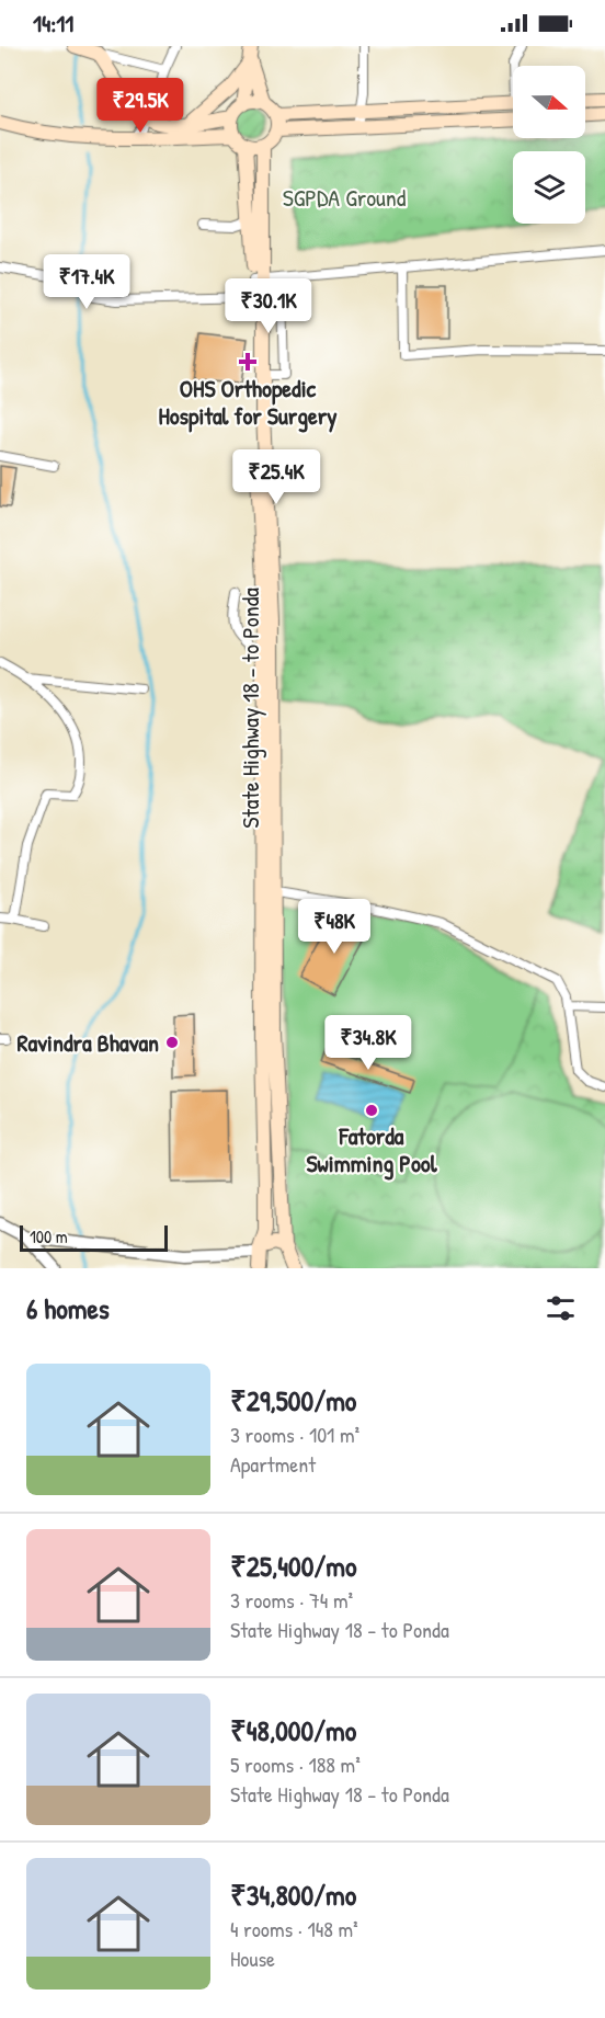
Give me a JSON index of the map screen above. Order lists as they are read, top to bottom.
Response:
{
  "streets": {
    "main road": ["State Highway 18 - to Ponda"]
  },
  "parks": ["SGPDA Ground"],
  "places": {
    "health": ["OHS Orthopedic Hospital for Surgery"],
    "other": ["Ravindra Bhavan", "Fatorda Swimming Pool"]
  },
  "scale_bar": "100 m",
  "north": "right",
  "page": {
    "status": "14:11",
    "price": [
      "₹29.5K",
      "₹17.4K",
      "₹30.1K",
      "₹25.4K",
      "₹48K",
      "₹34.8K"
    ],
    "scale": "100 m",
    "heading": "6 homes",
    "list": [
      {
        "name": "₹29,500/mo",
        "note": "3 rooms · 101 m² · Apartment"
      },
      {
        "name": "₹25,400/mo",
        "note": "3 rooms · 74 m² · State Highway 18 - to Ponda"
      },
      {
        "name": "₹48,000/mo",
        "note": "5 rooms · 188 m² · State Highway 18 - to Ponda"
      },
      {
        "name": "₹34,800/mo",
        "note": "4 rooms · 148 m² · House"
      }
    ]
  }
}
